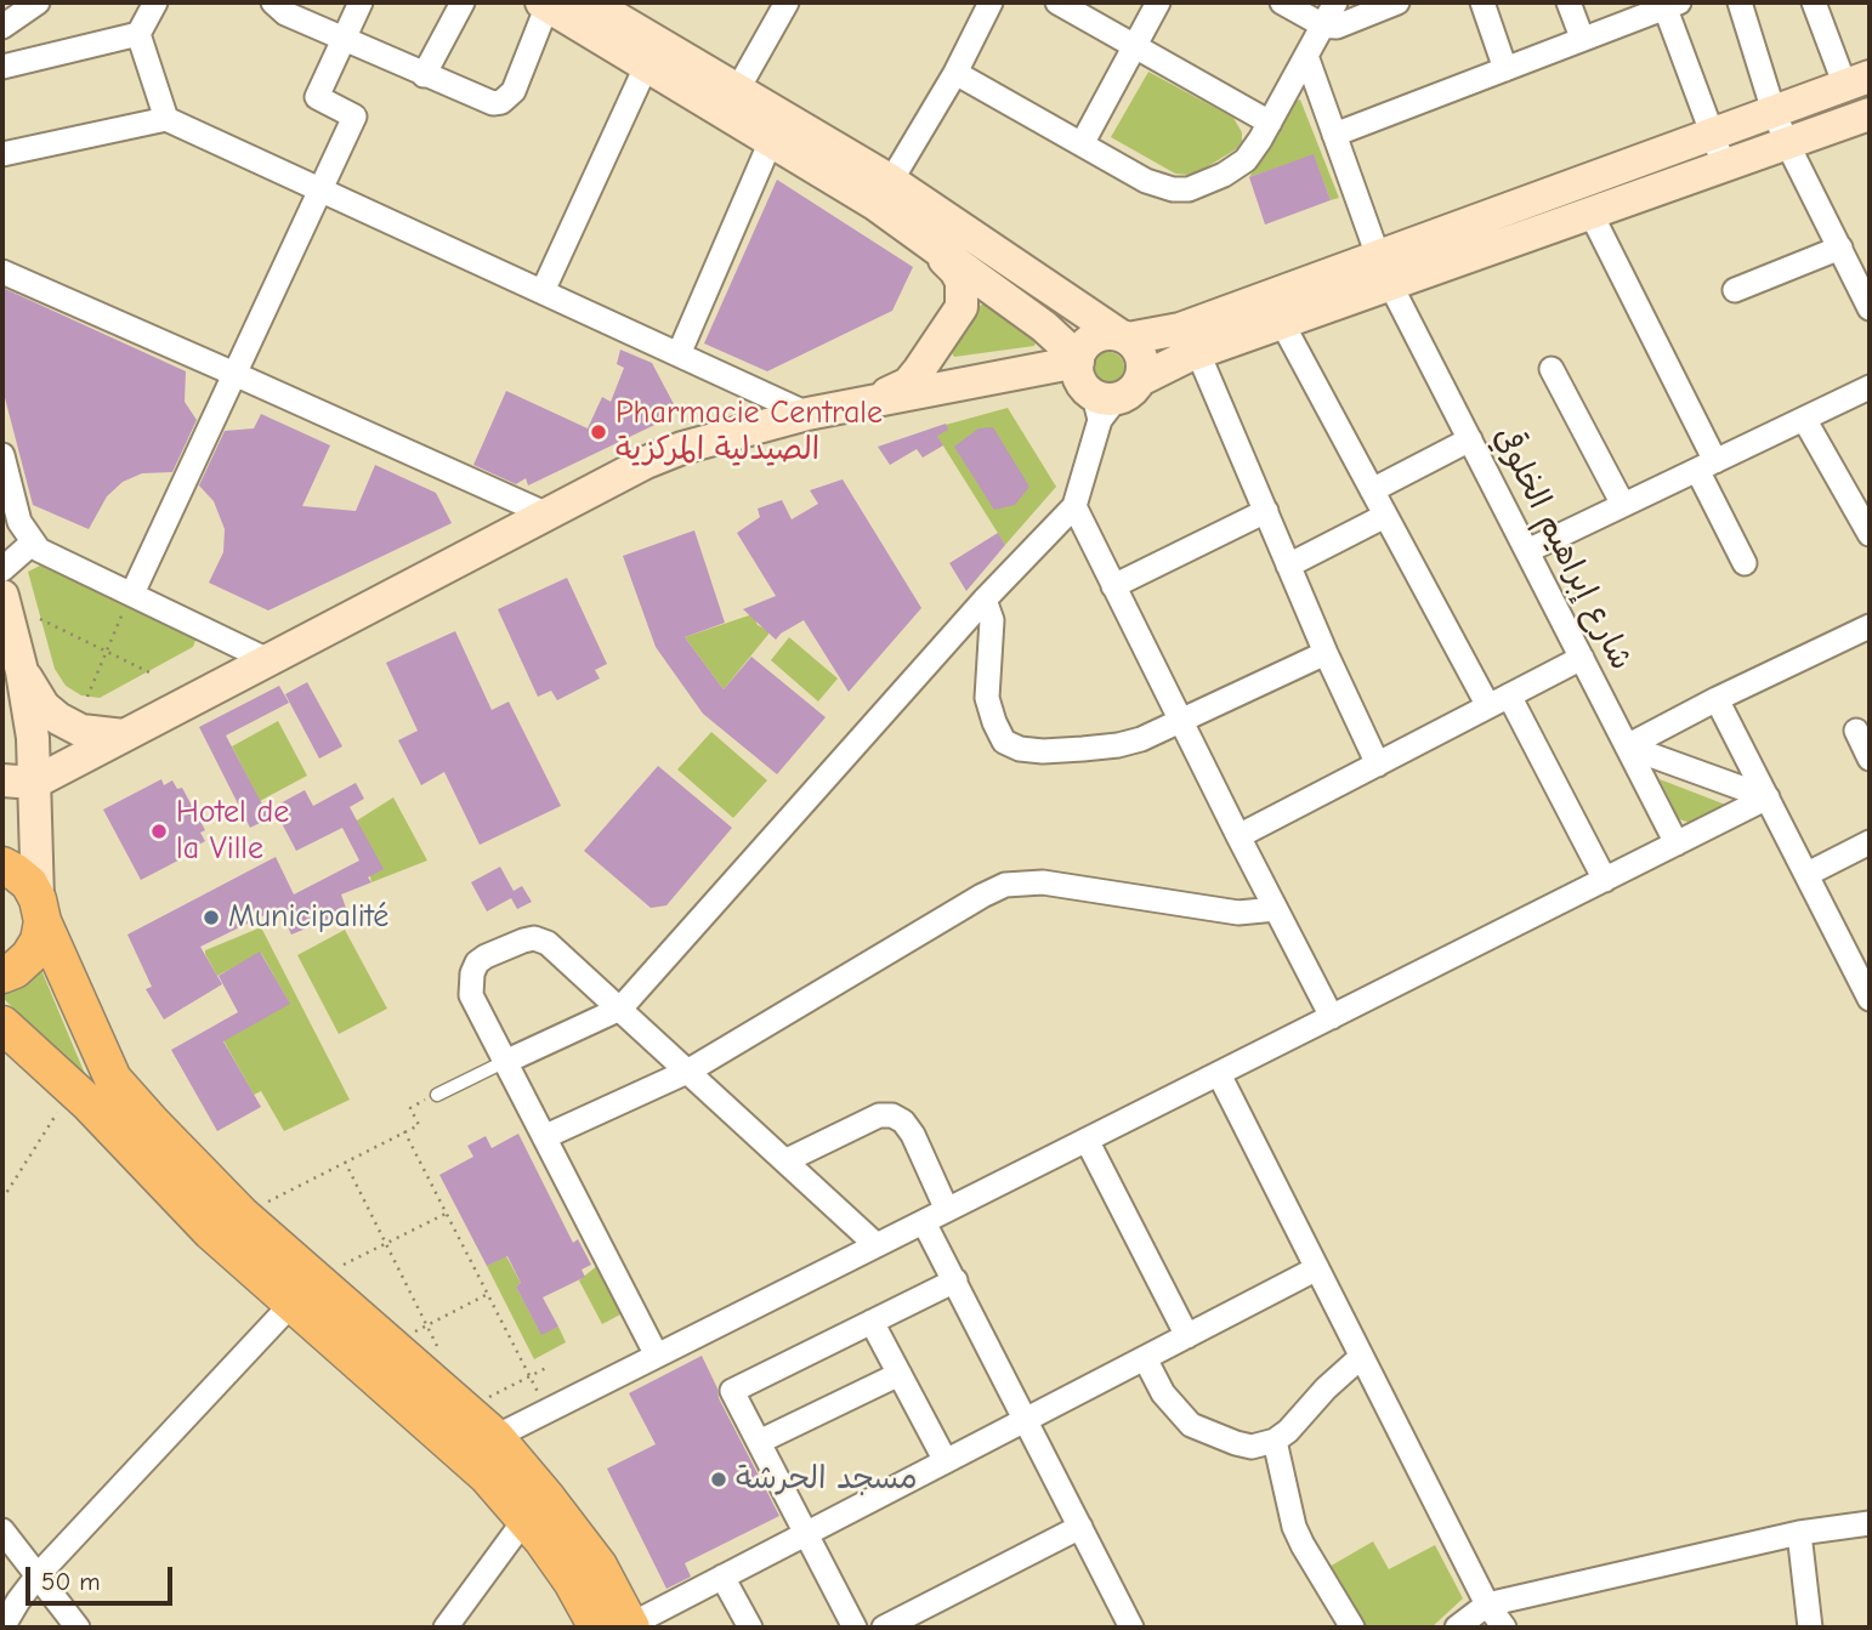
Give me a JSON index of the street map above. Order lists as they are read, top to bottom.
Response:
{
  "streets": {
    "street": ["شارع إبراهيم الخلوقي"]
  },
  "places": [
    "Pharmacie Centrale الصيدلية المركزية",
    "Hotel de la Ville",
    "Municipalité",
    "مسجد الحرشة"
  ],
  "scale_bar": "50 m"
}
